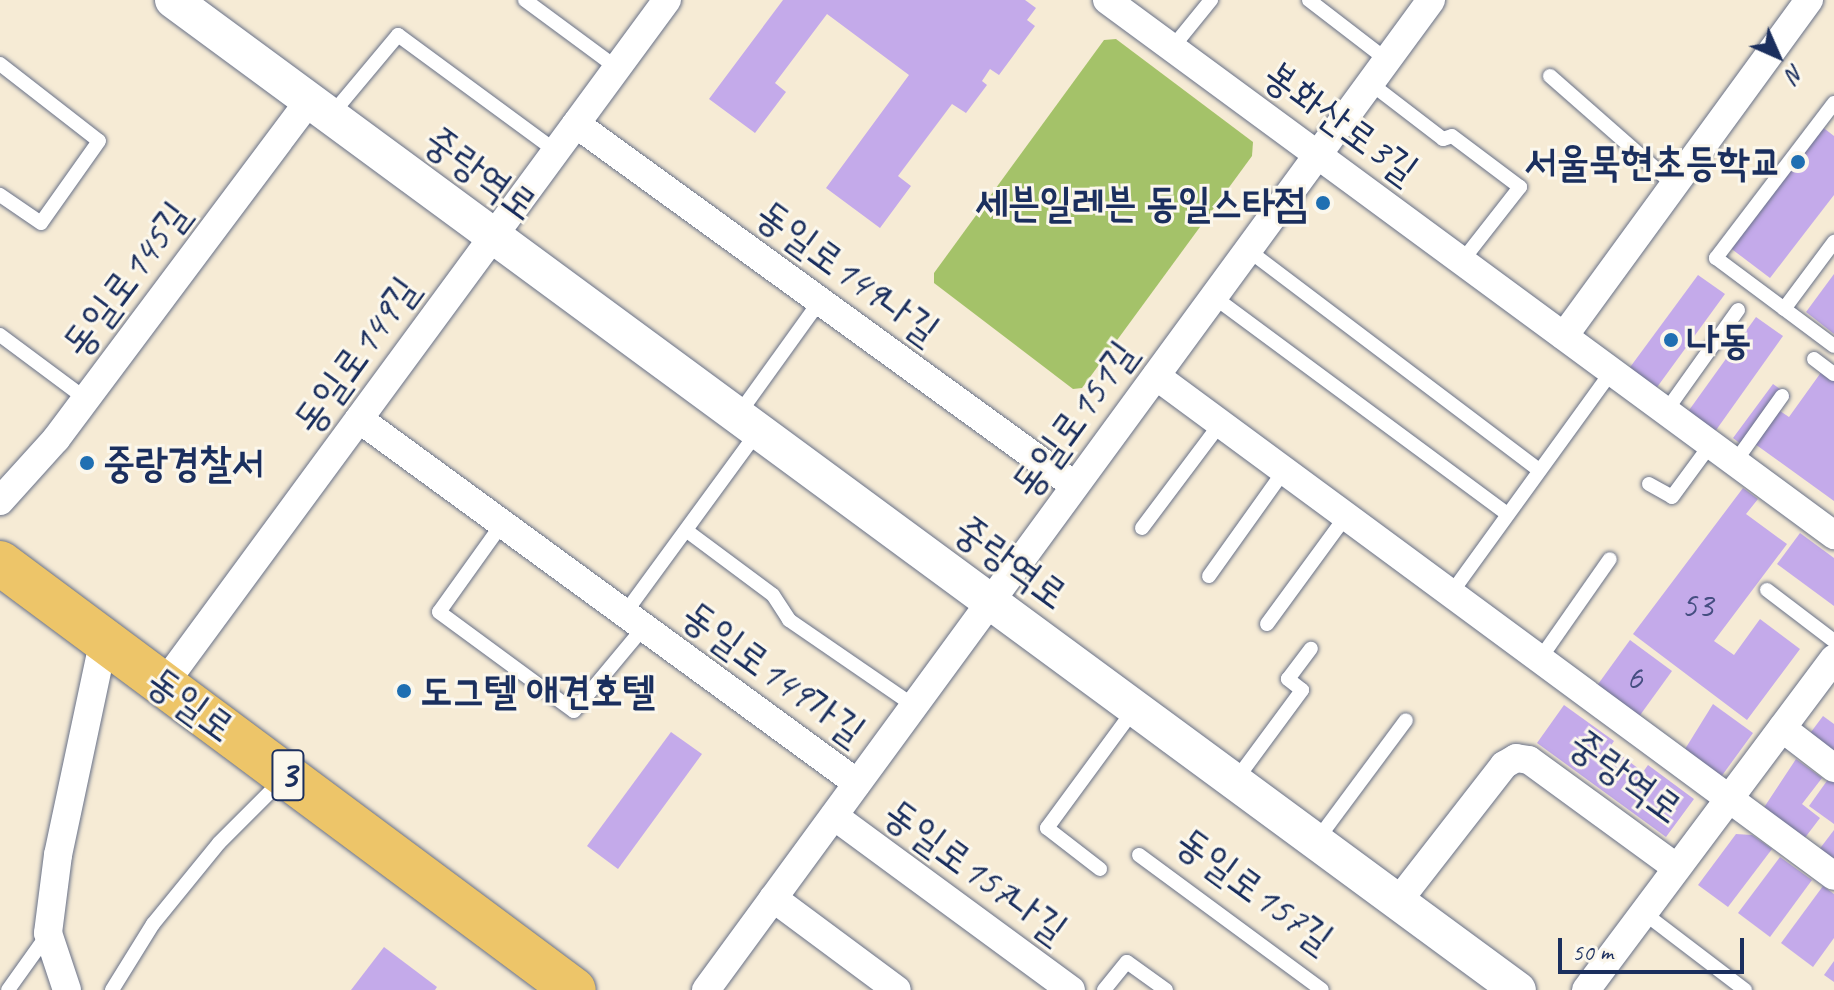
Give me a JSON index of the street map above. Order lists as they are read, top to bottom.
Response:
{
  "streets": {
    "main road": ["동일로", "3"],
    "street": [
      "봉화산로3길",
      "중랑역로",
      "동일로149나길",
      "동일로145길",
      "동일로149길",
      "동일로151길",
      "동일로149가길",
      "동일로157나길"
    ],
    "lane": ["동일로157길"]
  },
  "crossings": [
    ["봉화산로3길", "동일로151길"],
    ["중랑역로", "동일로145길"],
    ["중랑역로", "동일로149길"],
    ["중랑역로", "동일로151길"],
    ["동일로149나길", "동일로149길"],
    ["동일로149나길", "동일로151길"],
    ["동일로149길", "동일로149가길"],
    ["동일로149길", "동일로"],
    ["동일로151길", "동일로149가길"],
    ["동일로151길", "동일로157나길"]
  ],
  "places": [
    "서울묵현초등학교",
    "세븐일레븐 동일스타점",
    "나동",
    "중랑경찰서",
    "도그텔 애견호텔"
  ],
  "house_numbers": ["53", "6"],
  "scale_bar": "50 m",
  "north": "bottom right"
}
